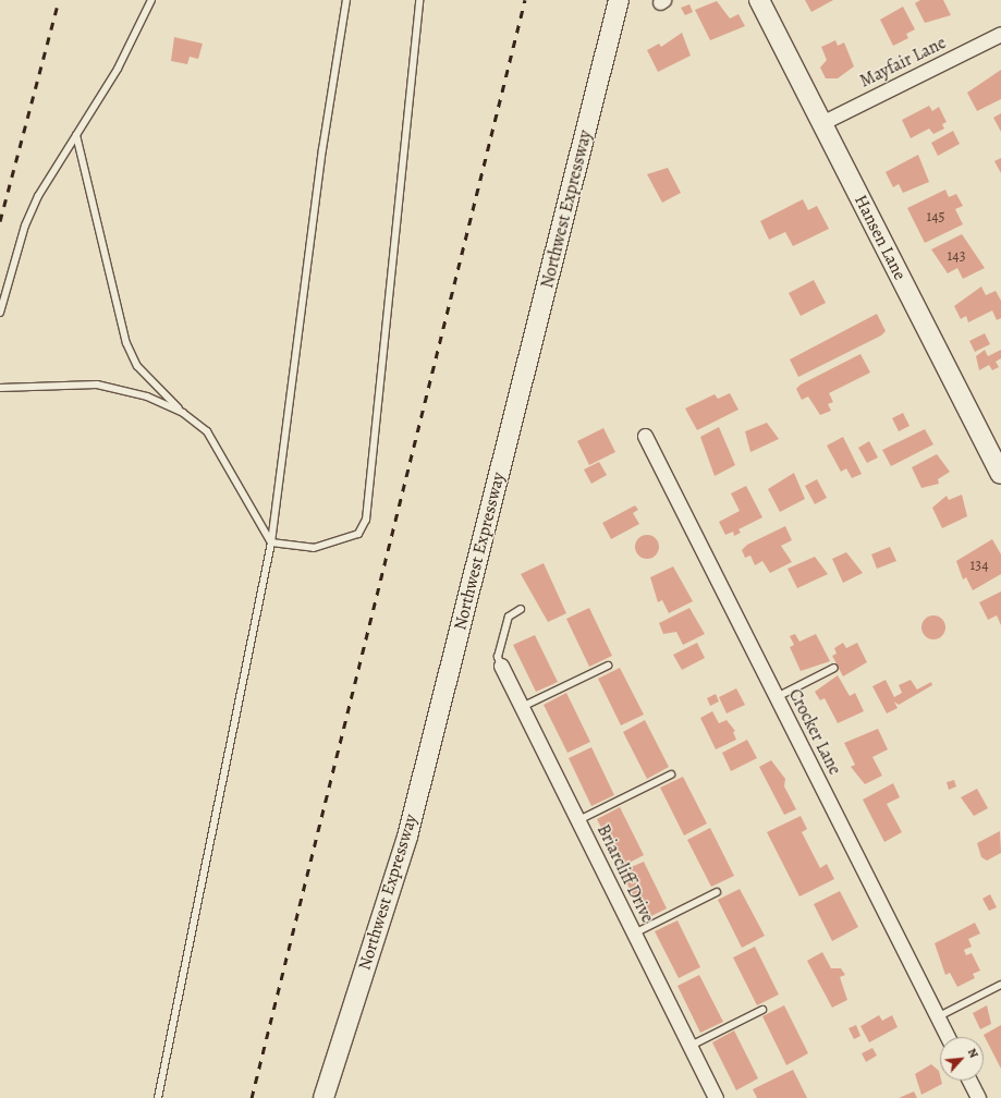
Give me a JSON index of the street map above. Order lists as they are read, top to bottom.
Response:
{
  "streets": {
    "main road": ["Northwest Expressway", "Hansen Lane"],
    "street": ["Mayfair Lane", "Crocker Lane", "Briarcliff Drive"]
  },
  "crossings": [
    ["Mayfair Lane", "Hansen Lane"]
  ],
  "house_numbers": ["145", "143", "134"],
  "north": "top right"
}
